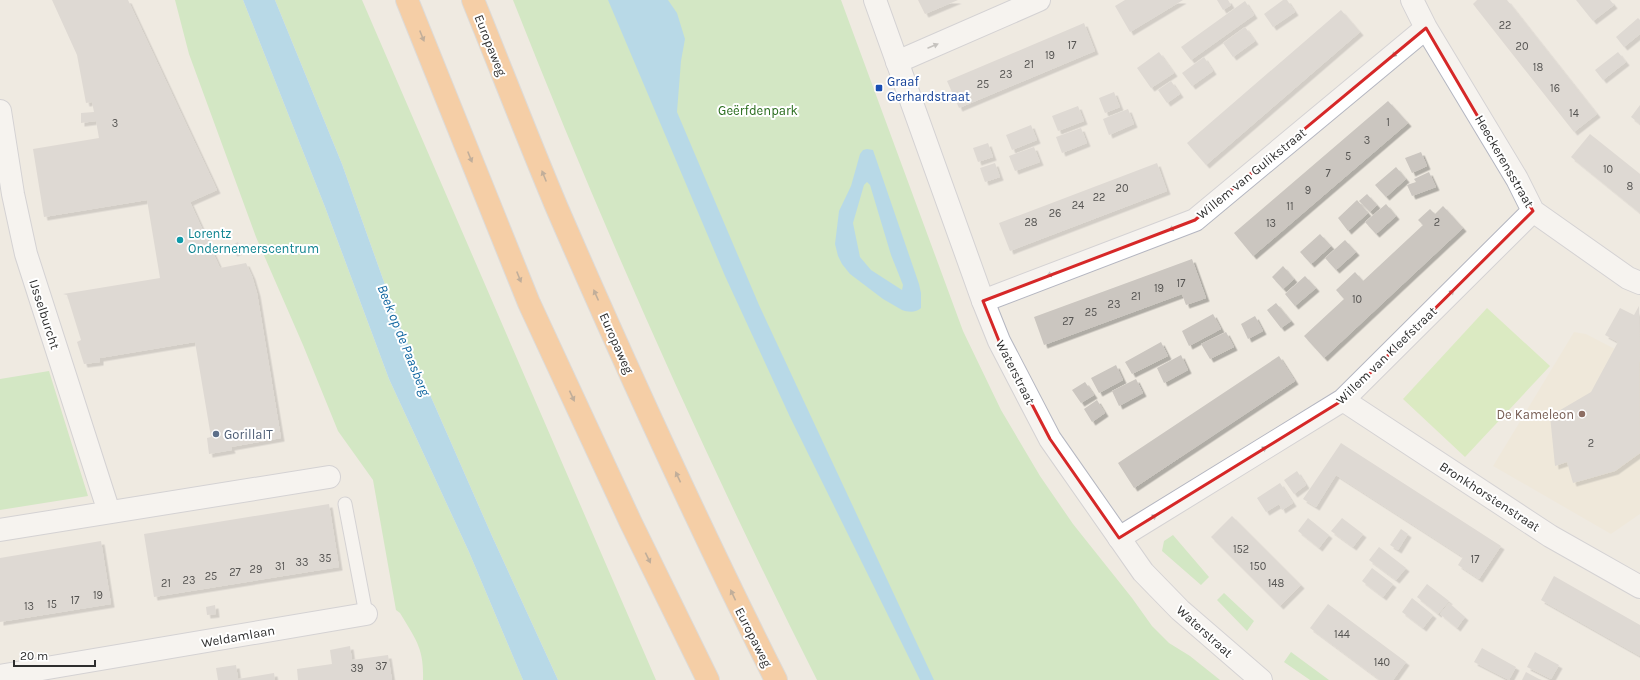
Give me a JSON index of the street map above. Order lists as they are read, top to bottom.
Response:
{
  "streets": {
    "highway": ["Europaweg"],
    "street": [
      "Heeckerensstraat",
      "Willem van Gulikstraat",
      "IJsselburcht",
      "Willem van Kleefstraat",
      "Waterstraat",
      "Bronkhorstenstraat",
      "Weldamlaan"
    ]
  },
  "crossings": [
    ["Heeckerensstraat", "Willem van Gulikstraat"],
    ["Heeckerensstraat", "Willem van Kleefstraat"],
    ["Willem van Gulikstraat", "Waterstraat"],
    ["Willem van Kleefstraat", "Waterstraat"],
    ["Willem van Kleefstraat", "Bronkhorstenstraat"]
  ],
  "one_way": ["Willem van Gulikstraat", "Willem van Kleefstraat"],
  "water": ["Beek op de Paasberg"],
  "parks": ["Geërfdenpark"],
  "places": {
    "transit": ["Graaf Gerhardstraat"],
    "other": ["Lorentz Ondernemerscentrum", "De Kameleon", "GorillaIT"]
  },
  "house_numbers": [
    "22",
    "17",
    "20",
    "19",
    "21",
    "18",
    "23",
    "25",
    "16",
    "14",
    "1",
    "3",
    "3",
    "5",
    "10",
    "7",
    "8",
    "20",
    "9",
    "22",
    "24",
    "11",
    "26",
    "28",
    "2",
    "13",
    "17",
    "19",
    "21",
    "10",
    "23",
    "25",
    "27",
    "2",
    "152",
    "35",
    "17",
    "33",
    "31",
    "150",
    "29",
    "27",
    "25",
    "23",
    "21",
    "148",
    "19",
    "17",
    "15",
    "13",
    "144",
    "140",
    "37",
    "39"
  ],
  "scale_bar": "20 m"
}
